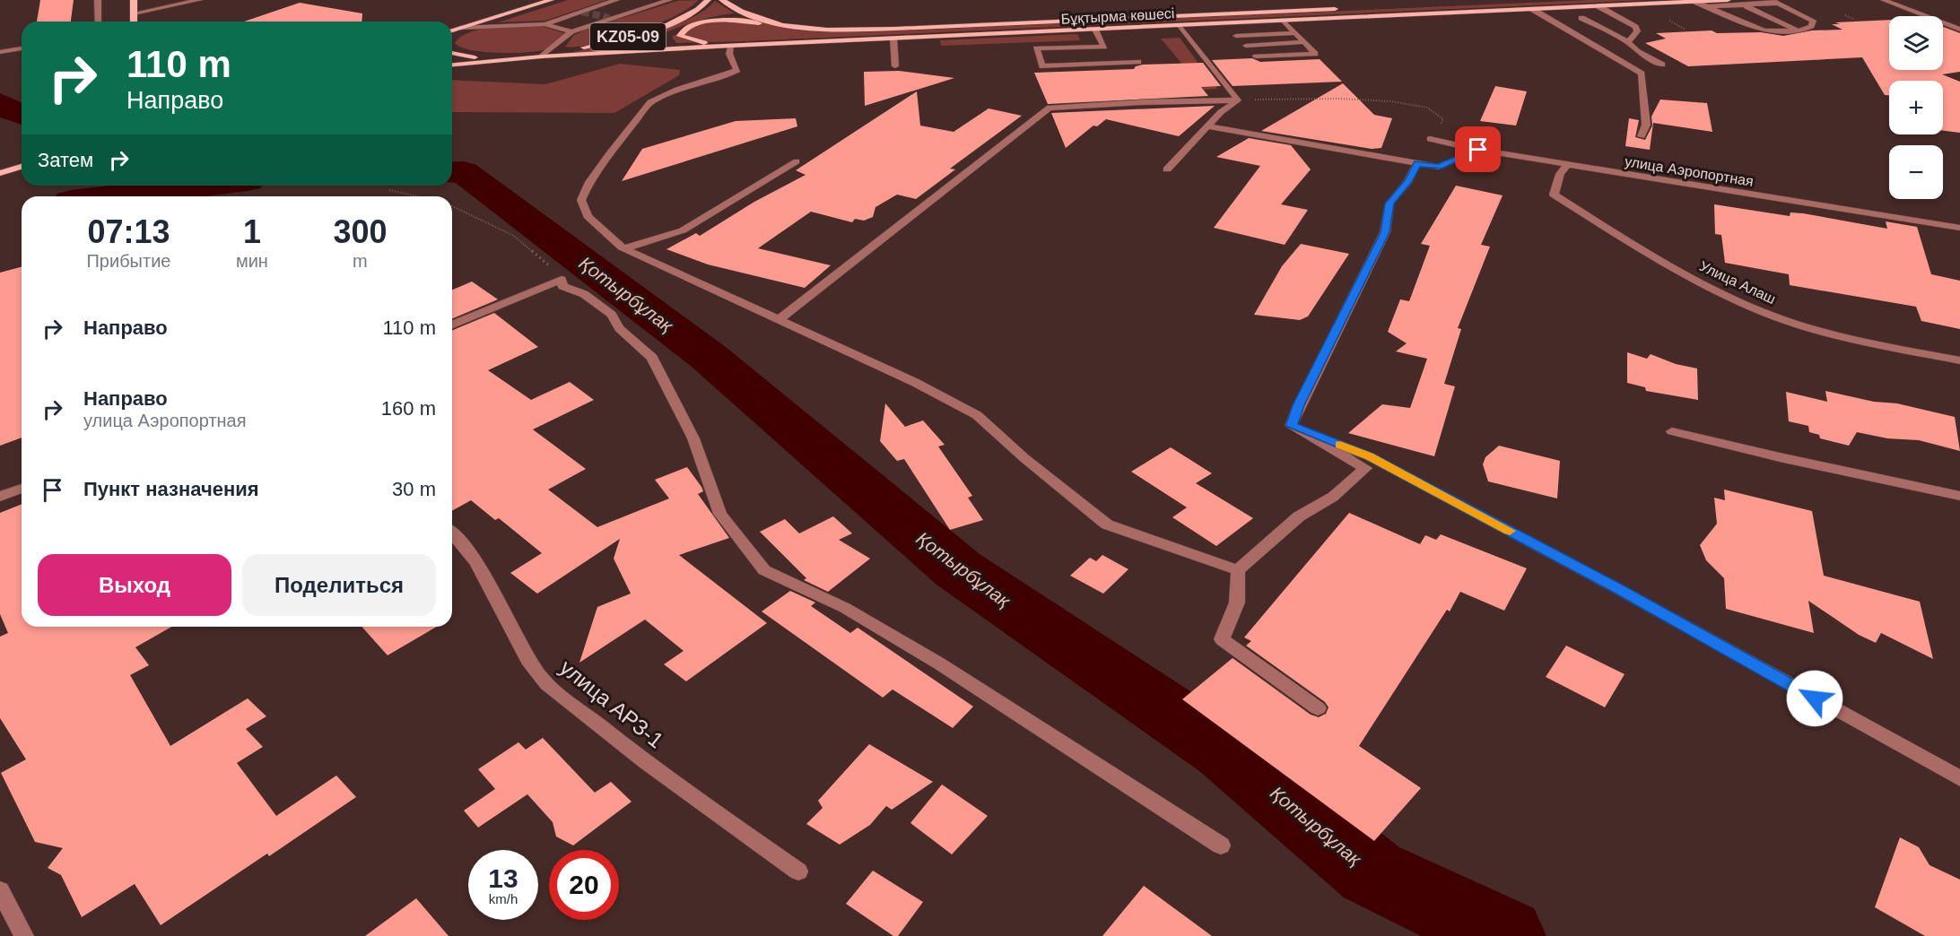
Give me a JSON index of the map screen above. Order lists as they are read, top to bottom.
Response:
{
  "streets": {
    "main road": ["Бұқтырма көшесі", "KZ05-09"],
    "street": ["улица Аэропортная", "Улица Алаш", "улица АРЗ-1"]
  },
  "crossings": [
    ["Бұқтырма көшесі", "KZ05-09"],
    ["улица Аэропортная", "Улица Алаш"]
  ],
  "water": ["Қотырбұлақ"],
  "page": {
    "map_buttons": ["+", "−"],
    "turn": ["110 m", "Направо"],
    "then": "Затем",
    "eta": [
      "07:13",
      "Прибытие",
      "1",
      "мин",
      "300",
      "m"
    ],
    "list": [
      {
        "name": "Направо",
        "value": "110 m"
      },
      {
        "name": "Направо",
        "note": "улица Аэропортная",
        "value": "160 m"
      },
      {
        "name": "Пункт назначения",
        "value": "30 m"
      }
    ],
    "buttons": ["Выход", "Поделиться"],
    "speed": "13 km/h",
    "limit": "20"
  }
}
